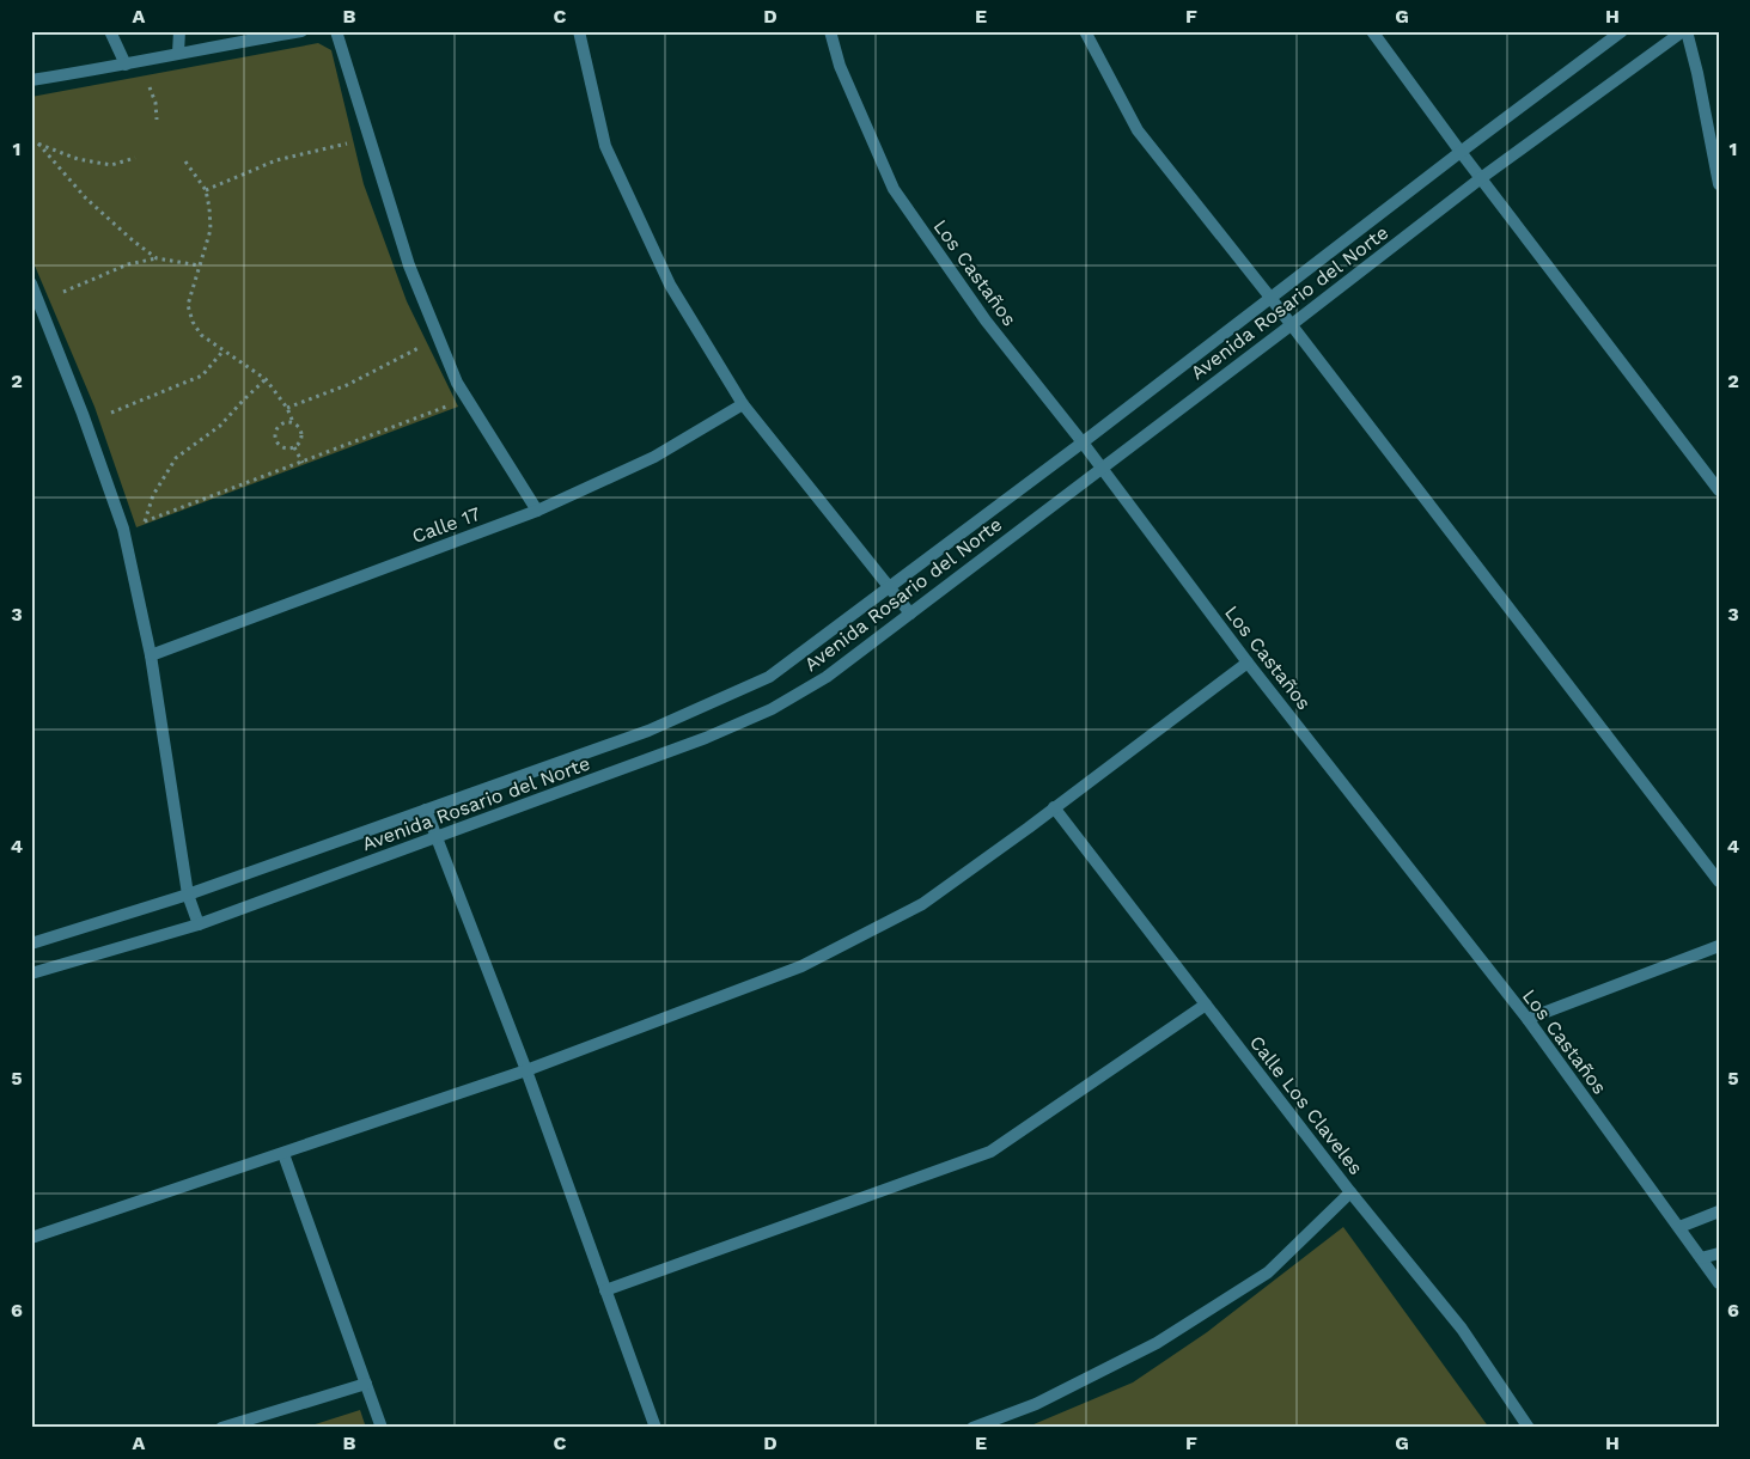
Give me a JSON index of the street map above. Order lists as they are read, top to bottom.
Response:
{
  "streets": {
    "street": [
      "Los Castaños",
      "Avenida Rosario del Norte",
      "Calle 17",
      "Calle Los Claveles"
    ]
  },
  "crossings": [
    ["Los Castaños", "Avenida Rosario del Norte"]
  ],
  "grid": {
    "columns": [
      "A",
      "B",
      "C",
      "D",
      "E",
      "F",
      "G",
      "H"
    ],
    "rows": [
      "1",
      "2",
      "3",
      "4",
      "5",
      "6"
    ]
  }
}
